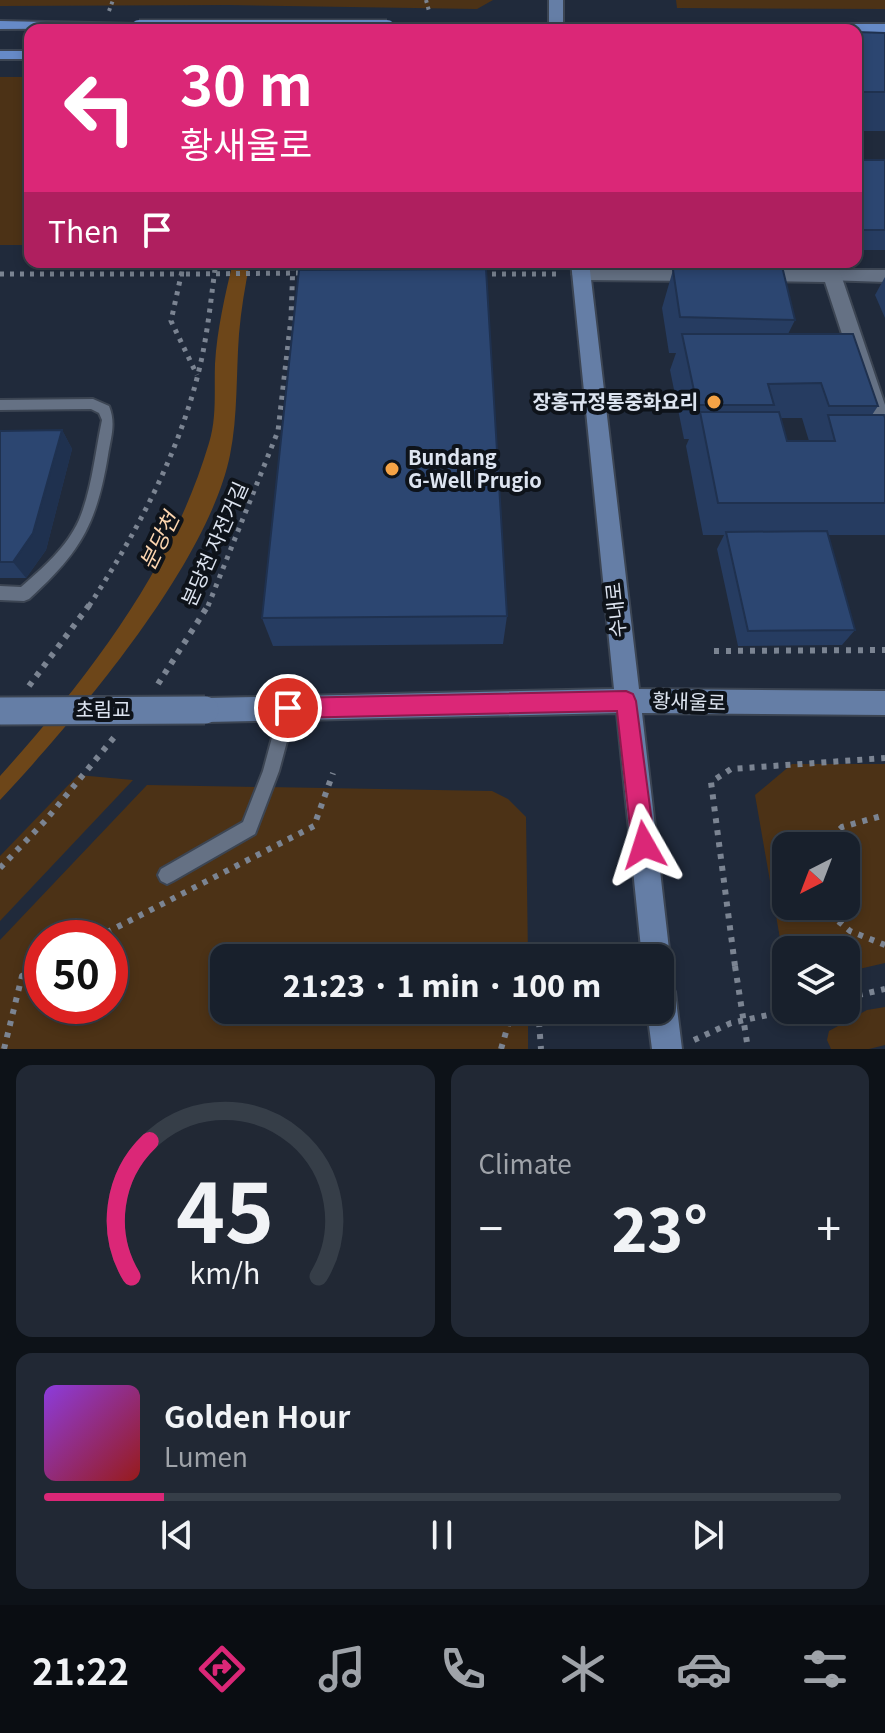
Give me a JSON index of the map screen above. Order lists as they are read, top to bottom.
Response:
{
  "streets": {
    "main road": ["수내로", "황새울로", "초림교"],
    "path": ["분당천 자전거길"]
  },
  "crossings": [
    ["수내로", "황새울로"],
    ["황새울로", "초림교"]
  ],
  "water": ["분당천"],
  "places": ["장홍규정통중화요리", "Bundang G-Well Prugio"],
  "north": "bottom left",
  "page": {
    "turn": ["30 m", "황새울로"],
    "then": "Then",
    "limit": "50",
    "trip": "21:23 · 1 min · 100 m",
    "tile": "Climate",
    "heat": ["−", "23°", "+"],
    "song": ["Golden Hour", "Lumen"],
    "tabs": "21:22",
    "gauge": ["45", "km/h"]
  }
}
